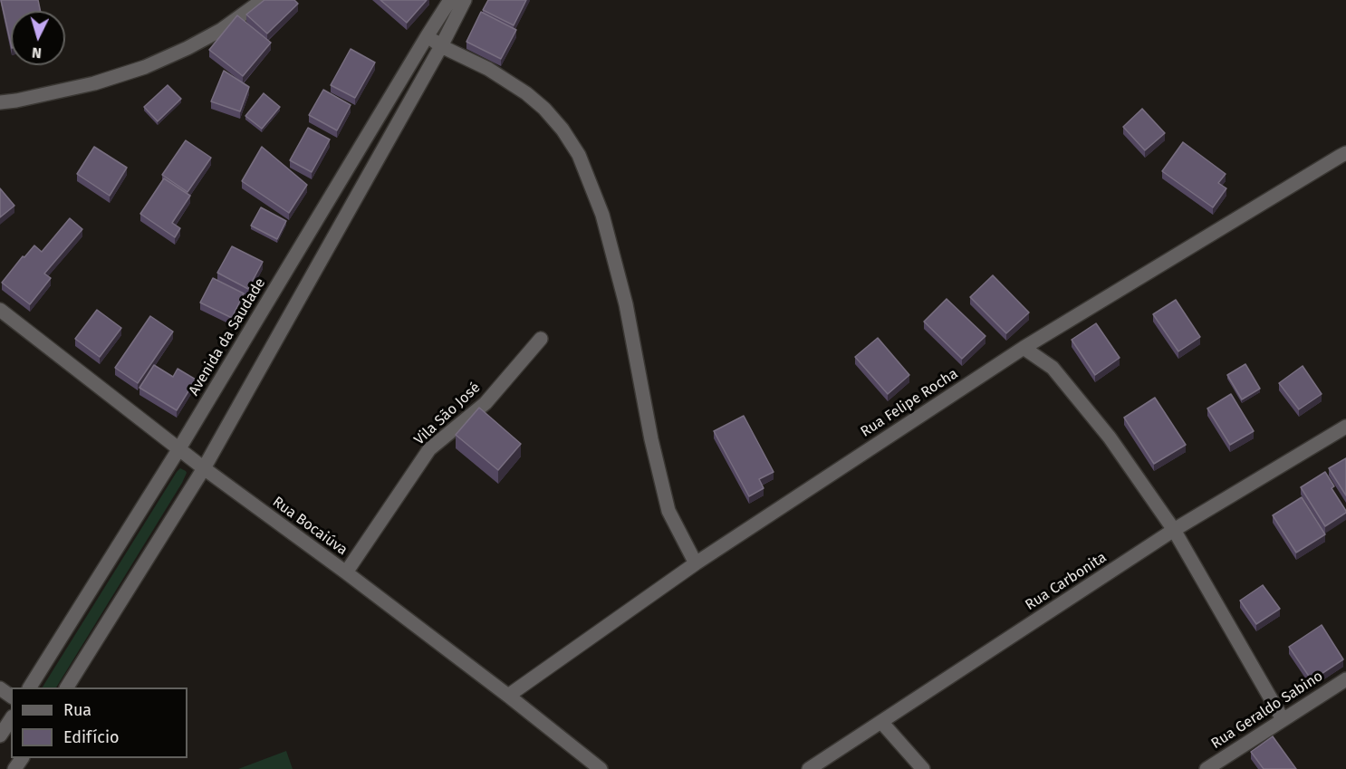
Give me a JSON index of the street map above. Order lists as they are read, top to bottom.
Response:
{
  "streets": {
    "street": [
      "Avenida da Saudade",
      "Rua Felipe Rocha",
      "Vila São José",
      "Rua Bocaiúva",
      "Rua Carbonita",
      "Rua Geraldo Sabino"
    ]
  },
  "crossings": [
    ["Avenida da Saudade", "Rua Bocaiúva"],
    ["Rua Felipe Rocha", "Rua Bocaiúva"],
    ["Vila São José", "Rua Bocaiúva"]
  ],
  "legend": ["Rua", "Edifício"],
  "north": "bottom"
}
